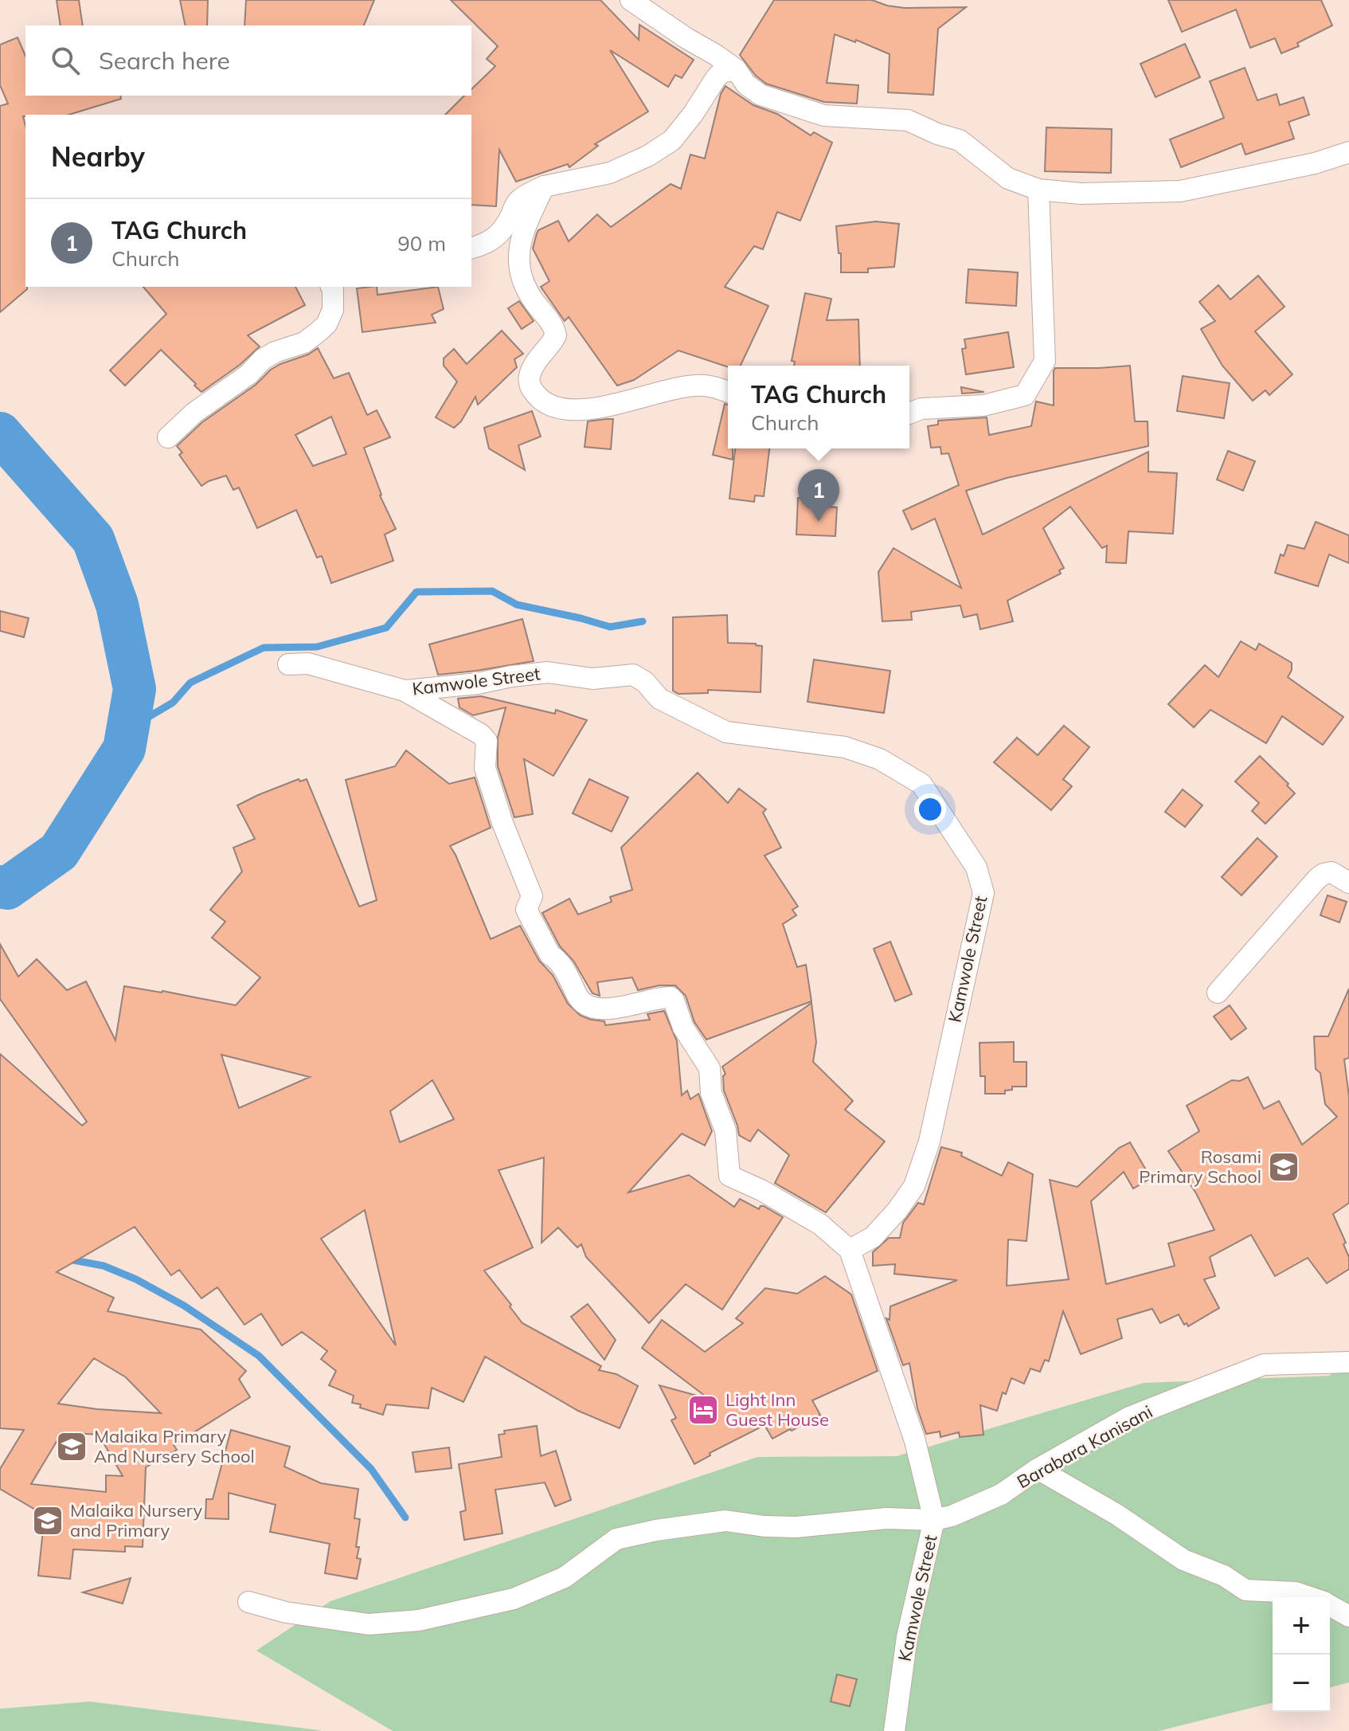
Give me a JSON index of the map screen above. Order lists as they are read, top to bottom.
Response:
{
  "streets": {
    "street": ["Kamwole Street", "Barabara Kanisani"]
  },
  "crossings": [
    ["Kamwole Street", "Barabara Kanisani"]
  ],
  "places": {
    "school or university": ["Rosami Primary School", "Malaika Primary And Nursery School", "Malaika Nursery and Primary"],
    "hotel": ["Light Inn Guest House"]
  },
  "page": {
    "search": "Search here",
    "heading": "Nearby",
    "list": [
      {
        "mark": "1",
        "name": "TAG Church",
        "note": "Church",
        "value": "90 m"
      }
    ],
    "popup": ["TAG Church", "Church"],
    "pins": "1",
    "map_buttons": ["+", "−"]
  }
}
